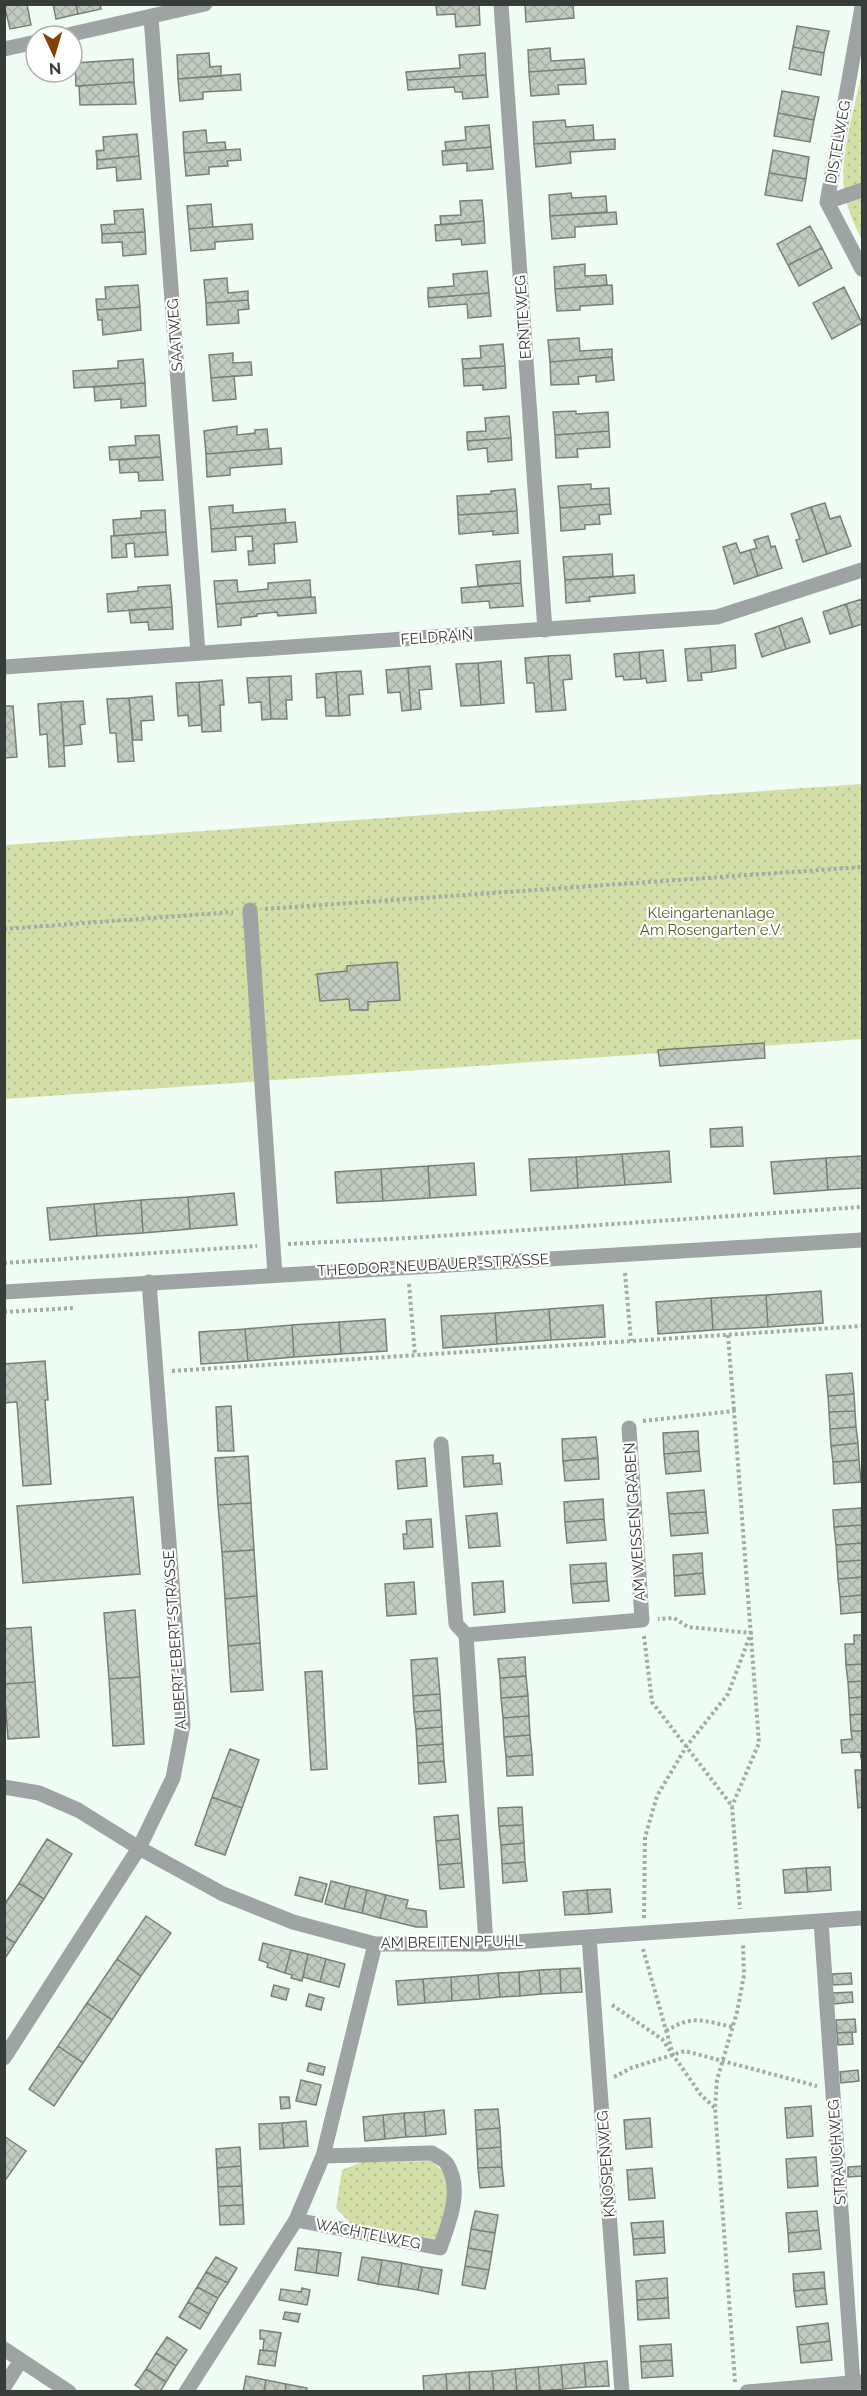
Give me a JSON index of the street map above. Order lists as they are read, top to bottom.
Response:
{
  "streets": {
    "street": [
      "DISTELWEG",
      "ERNTEWEG",
      "SAATWEG",
      "FELDRAIN",
      "THEODOR-NEUBAUER-STRASSE",
      "AM WEISSEN GRABEN",
      "ALBERT-EBERT-STRASSE",
      "AM BREITEN PFUHL",
      "STRAUCHWEG",
      "KNOSPENWEG",
      "WACHTELWEG"
    ]
  },
  "crossings": [
    ["ERNTEWEG", "FELDRAIN"],
    ["SAATWEG", "FELDRAIN"],
    ["THEODOR-NEUBAUER-STRASSE", "ALBERT-EBERT-STRASSE"],
    ["ALBERT-EBERT-STRASSE", "AM BREITEN PFUHL"],
    ["AM BREITEN PFUHL", "STRAUCHWEG"],
    ["AM BREITEN PFUHL", "KNOSPENWEG"],
    ["AM BREITEN PFUHL", "WACHTELWEG"]
  ],
  "parks": ["Kleingartenanlage Am Rosengarten e.V."],
  "north": "bottom"
}
